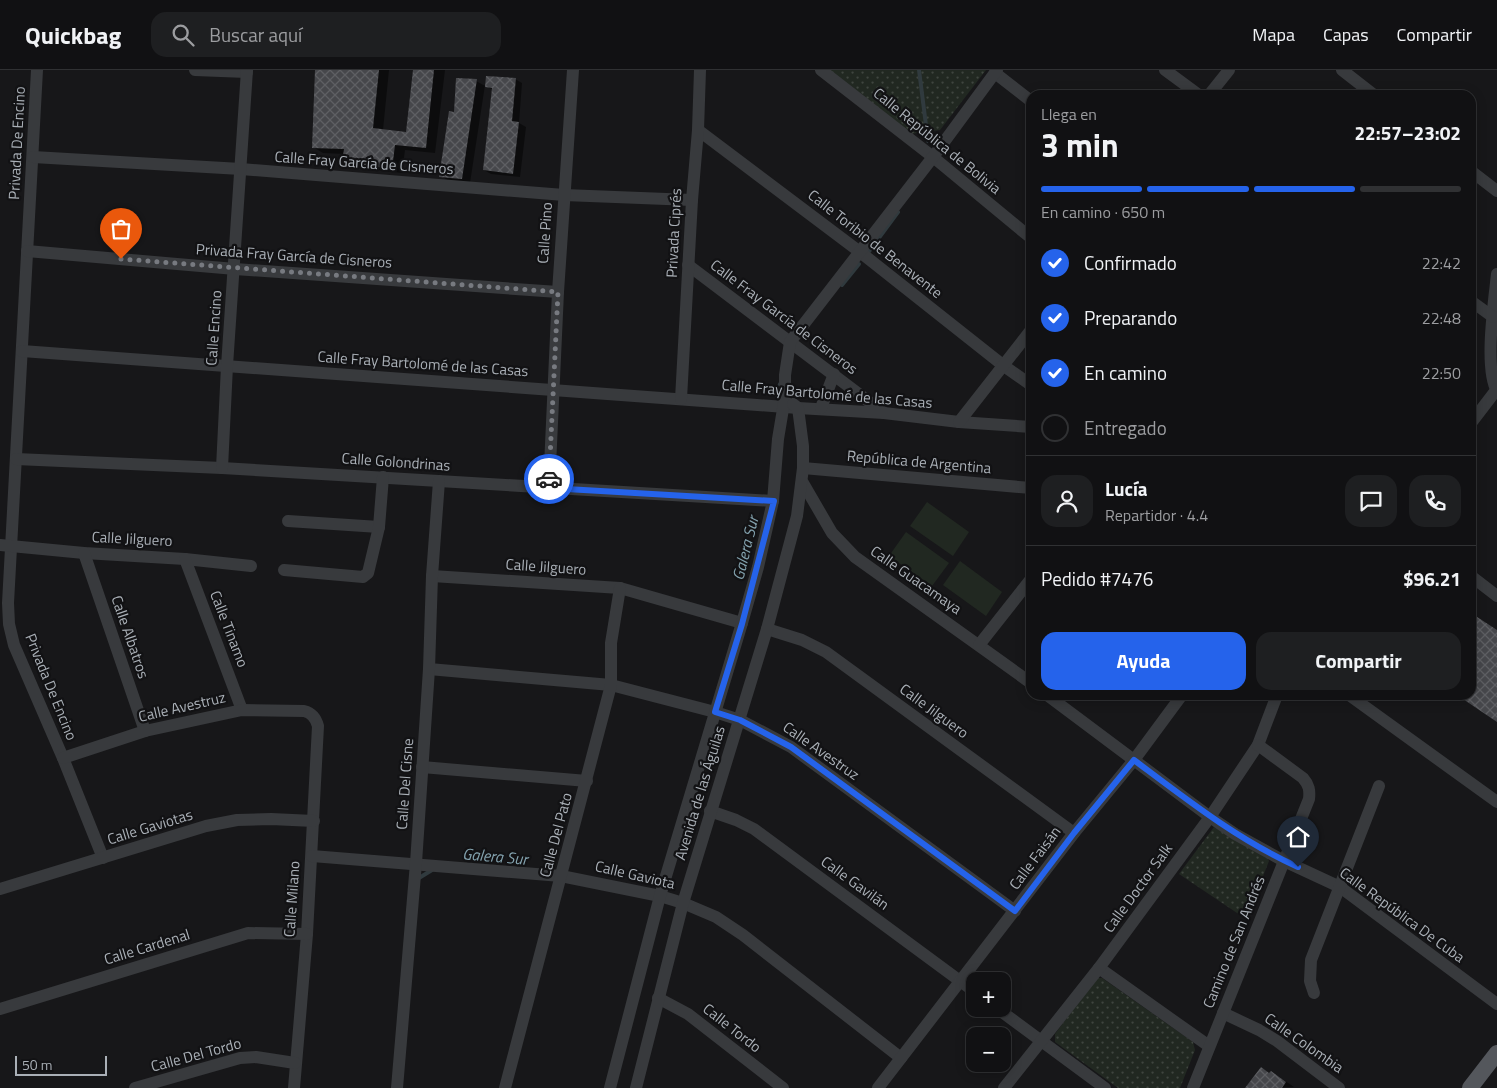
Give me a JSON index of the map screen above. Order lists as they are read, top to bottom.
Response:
{
  "streets": {
    "street": [
      "Calle República de Bolivia",
      "Privada De Encino",
      "Calle Fray García de Cisneros",
      "Calle Pino",
      "Privada Ciprés",
      "Calle Toribio de Benavente",
      "Privada Fray García de Cisneros",
      "Calle Encino",
      "Calle Fray Bartolomé de las Casas",
      "Calle Golondrinas",
      "República de Argentina",
      "Calle Jilguero",
      "Calle Guacamaya",
      "Calle Tinamo",
      "Calle Albatros",
      "Calle Avestruz",
      "Calle Del Cisne",
      "Avenida de las Águilas",
      "Calle Gaviotas",
      "Calle Del Pato",
      "Calle Faisán",
      "Calle Gaviota",
      "Calle Gavilán",
      "Calle Doctor Salk",
      "Calle Milano",
      "Calle República De Cuba",
      "Camino de San Andrés",
      "Calle Cardenal",
      "Calle Tordo",
      "Calle Colombia",
      "Calle Del Tordo"
    ]
  },
  "crossings": [
    ["Privada De Encino", "Calle Fray García de Cisneros"],
    ["Privada De Encino", "Privada Fray García de Cisneros"],
    ["Privada De Encino", "Calle Fray Bartolomé de las Casas"],
    ["Privada De Encino", "Calle Golondrinas"],
    ["Privada De Encino", "Calle Jilguero"],
    ["Privada De Encino", "Calle Avestruz"],
    ["Privada De Encino", "Calle Gaviotas"],
    ["Calle Fray García de Cisneros", "Calle Pino"],
    ["Calle Fray García de Cisneros", "Privada Ciprés"],
    ["Calle Fray García de Cisneros", "Calle Encino"],
    ["Calle Fray García de Cisneros", "Calle Fray Bartolomé de las Casas"],
    ["Calle Fray García de Cisneros", "Avenida de las Águilas"],
    ["Calle Pino", "Privada Fray García de Cisneros"],
    ["Calle Pino", "Calle Fray Bartolomé de las Casas"],
    ["Calle Pino", "Calle Golondrinas"],
    ["Privada Ciprés", "Calle Toribio de Benavente"],
    ["Privada Ciprés", "Calle Fray Bartolomé de las Casas"],
    ["Privada Fray García de Cisneros", "Calle Encino"],
    ["Calle Encino", "Calle Fray Bartolomé de las Casas"],
    ["Calle Encino", "Calle Golondrinas"],
    ["Calle Fray Bartolomé de las Casas", "Avenida de las Águilas"],
    ["Calle Golondrinas", "Calle Del Cisne"],
    ["Calle Golondrinas", "Avenida de las Águilas"],
    ["República de Argentina", "Avenida de las Águilas"],
    ["Calle Jilguero", "Calle Tinamo"],
    ["Calle Jilguero", "Calle Albatros"],
    ["Calle Jilguero", "Calle Del Cisne"],
    ["Calle Jilguero", "Avenida de las Águilas"],
    ["Calle Jilguero", "Calle Del Pato"],
    ["Calle Jilguero", "Calle Faisán"],
    ["Calle Guacamaya", "Avenida de las Águilas"],
    ["Calle Tinamo", "Calle Avestruz"],
    ["Calle Albatros", "Calle Avestruz"],
    ["Calle Avestruz", "Calle Del Cisne"],
    ["Calle Avestruz", "Avenida de las Águilas"],
    ["Calle Avestruz", "Calle Del Pato"],
    ["Calle Avestruz", "Calle Faisán"],
    ["Calle Avestruz", "Calle Milano"],
    ["Calle Del Cisne", "Calle Gaviota"],
    ["Avenida de las Águilas", "Calle Gaviota"],
    ["Avenida de las Águilas", "Calle Gavilán"],
    ["Avenida de las Águilas", "Calle Tordo"],
    ["Calle Gaviotas", "Calle Milano"],
    ["Calle Del Pato", "Calle Gaviota"],
    ["Calle Faisán", "Calle Gaviota"],
    ["Calle Faisán", "Calle Gavilán"],
    ["Calle Faisán", "Calle República De Cuba"],
    ["Calle Gaviota", "Calle Milano"],
    ["Calle Doctor Salk", "Calle República De Cuba"],
    ["Calle Doctor Salk", "Camino de San Andrés"],
    ["Calle Milano", "Calle Cardenal"],
    ["Calle Milano", "Calle Del Tordo"],
    ["Calle República De Cuba", "Camino de San Andrés"],
    ["Camino de San Andrés", "Calle Colombia"]
  ],
  "water": ["Galera Sur"],
  "scale_bar": "50 m",
  "page": {
    "header": "Quickbag",
    "search": "Buscar aquí",
    "nav": ["Mapa", "Capas", "Compartir"],
    "heading": ["3 min", "Llega en", "22:57–23:02"],
    "panel": [
      "Lucía",
      "Repartidor · 4.4",
      "Pedido #7476",
      "$96.21"
    ],
    "bar": "En camino · 650 m",
    "list": [
      ["Confirmado", "22:42"],
      ["Preparando", "22:48"],
      ["En camino", "22:50"],
      "Entregado"
    ],
    "buttons": ["Ayuda", "Compartir"],
    "map_buttons": ["+", "−"],
    "scale": "50 m"
  }
}
